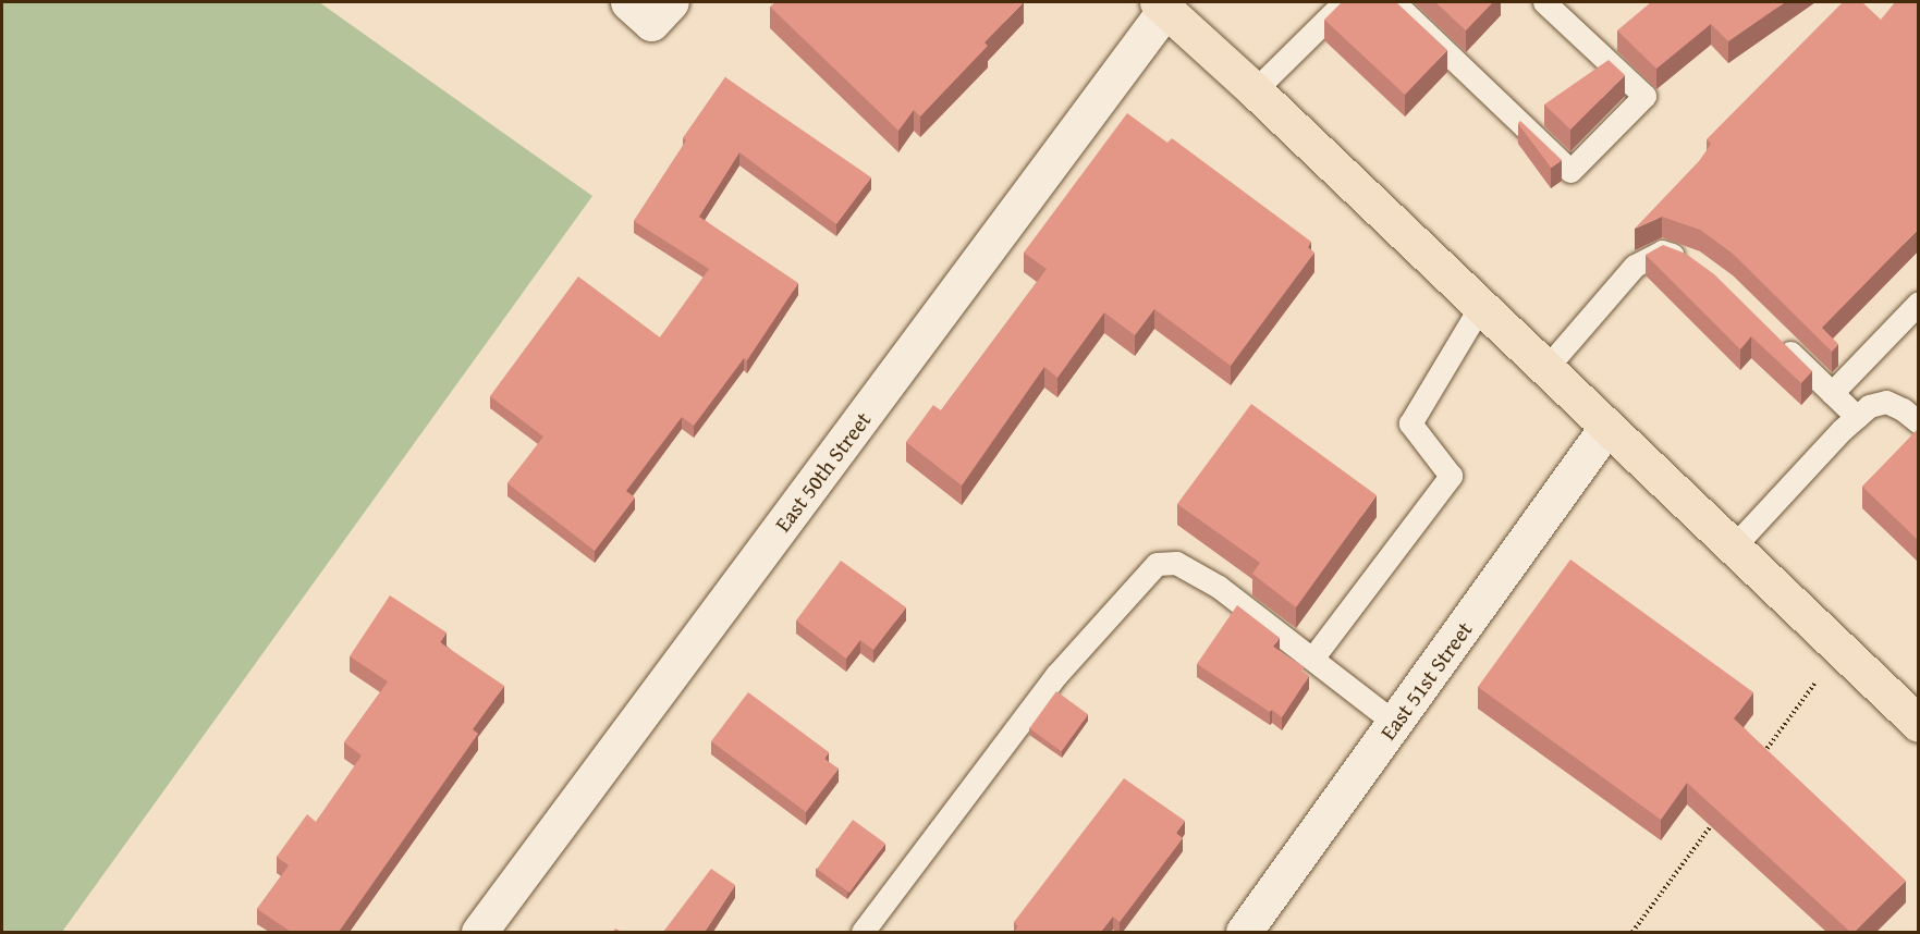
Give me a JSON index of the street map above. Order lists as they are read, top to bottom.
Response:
{
  "streets": {
    "street": ["East 50th Street", "East 51st Street"]
  }
}
